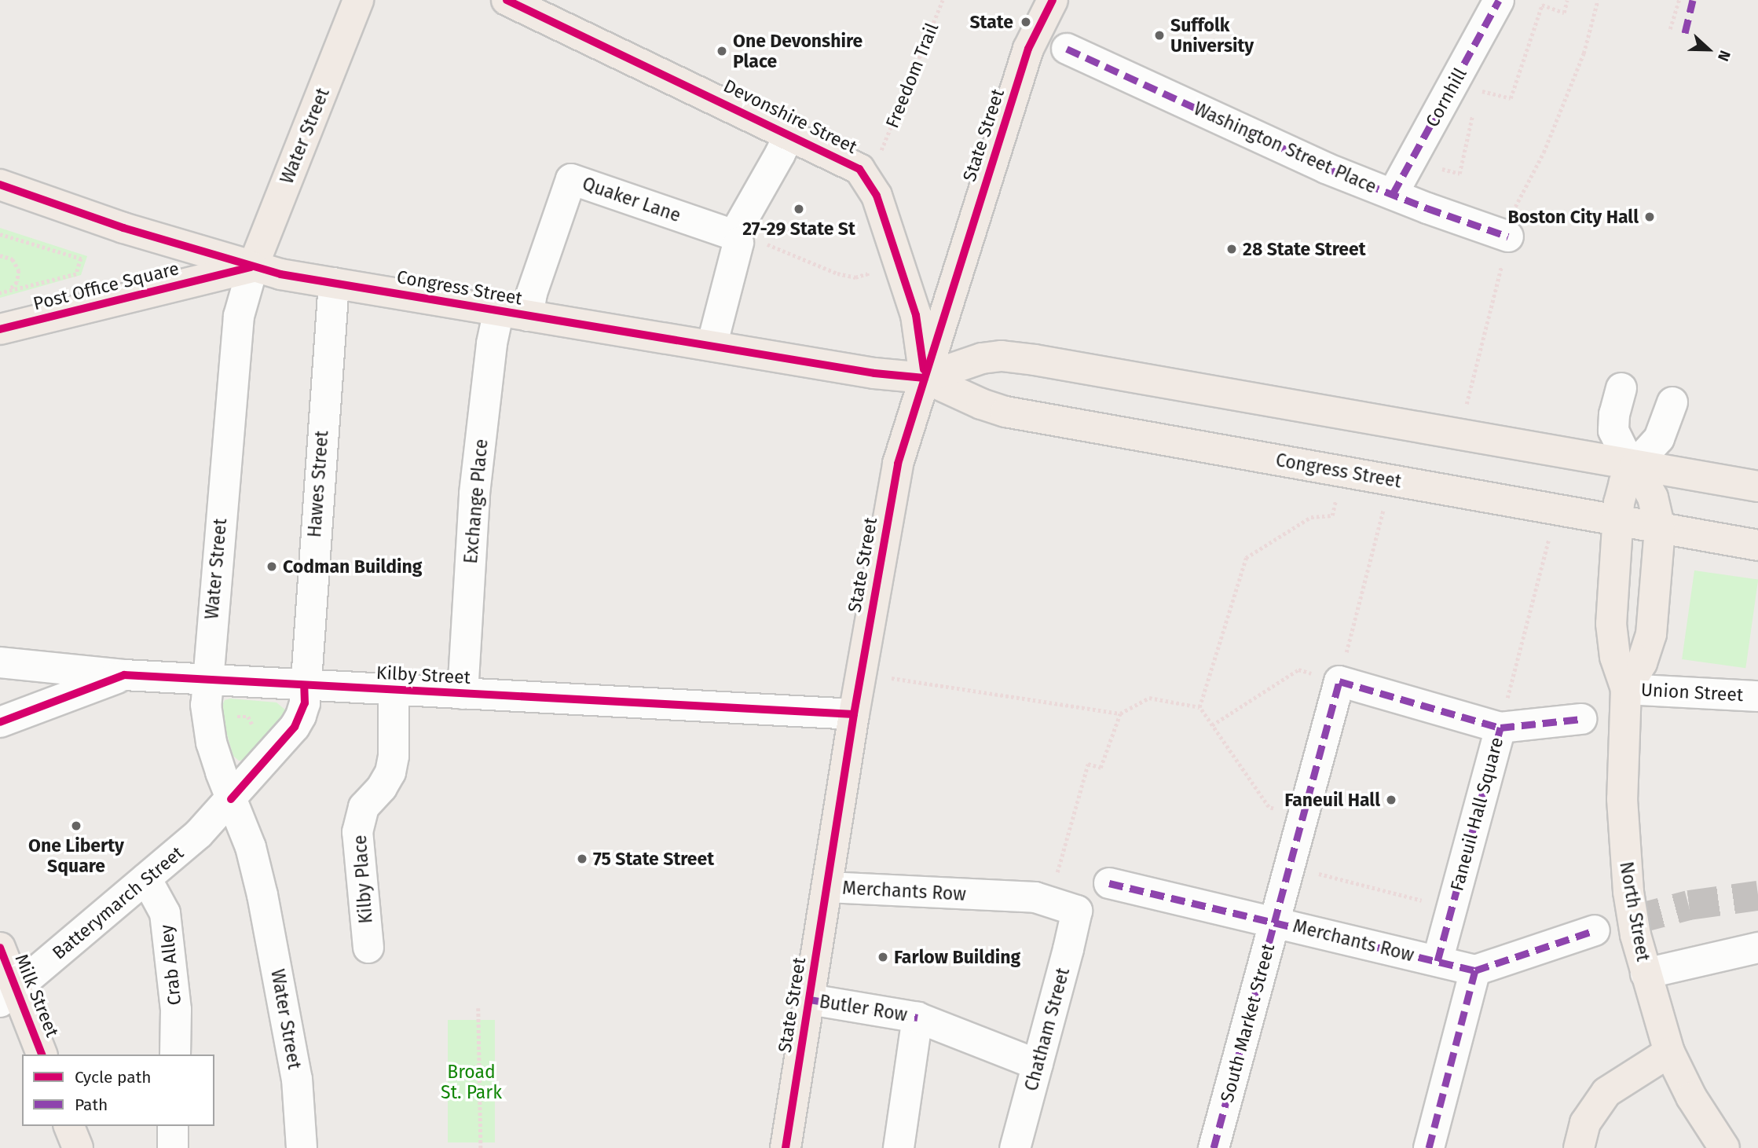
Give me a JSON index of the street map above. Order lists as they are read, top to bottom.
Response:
{
  "streets": {
    "main road": [
      "Devonshire Street",
      "State Street",
      "Water Street",
      "Post Office Square",
      "Congress Street",
      "North Street",
      "Milk Street"
    ],
    "street": [
      "Cornhill",
      "Washington Street Place",
      "Quaker Lane",
      "Hawes Street",
      "Exchange Place",
      "Kilby Street",
      "Union Street",
      "Faneuil Hall Square",
      "Kilby Place",
      "Merchants Row",
      "Batterymarch Street",
      "Crab Alley",
      "Butler Row",
      "South Market Street",
      "Chatham Street"
    ],
    "path": ["Freedom Trail"]
  },
  "crossings": [
    ["Cornhill", "Washington Street Place"],
    ["Devonshire Street", "State Street"],
    ["Devonshire Street", "Congress Street"],
    ["State Street", "Congress Street"],
    ["State Street", "Kilby Street"],
    ["State Street", "Merchants Row"],
    ["State Street", "Butler Row"],
    ["Water Street", "Post Office Square"],
    ["Water Street", "Congress Street"],
    ["Water Street", "Hawes Street"],
    ["Water Street", "Kilby Street"],
    ["Water Street", "Batterymarch Street"],
    ["Quaker Lane", "Congress Street"],
    ["Quaker Lane", "Exchange Place"],
    ["Post Office Square", "Congress Street"],
    ["Congress Street", "Hawes Street"],
    ["Congress Street", "Exchange Place"],
    ["Congress Street", "North Street"],
    ["Hawes Street", "Kilby Street"],
    ["Hawes Street", "Batterymarch Street"],
    ["Exchange Place", "Kilby Street"],
    ["Kilby Street", "Kilby Place"],
    ["Union Street", "North Street"],
    ["Faneuil Hall Square", "Merchants Row"],
    ["Merchants Row", "South Market Street"],
    ["Merchants Row", "Chatham Street"],
    ["Batterymarch Street", "Crab Alley"],
    ["Batterymarch Street", "Milk Street"],
    ["Butler Row", "Chatham Street"]
  ],
  "parks": ["Broad St. Park"],
  "places": [
    "State",
    "Suffolk University",
    "One Devonshire Place",
    "27-29 State St",
    "Boston City Hall",
    "28 State Street",
    "Codman Building",
    "Faneuil Hall",
    "One Liberty Square",
    "75 State Street",
    "Farlow Building"
  ],
  "legend": ["Cycle path", "Path"],
  "north": "right"
}
